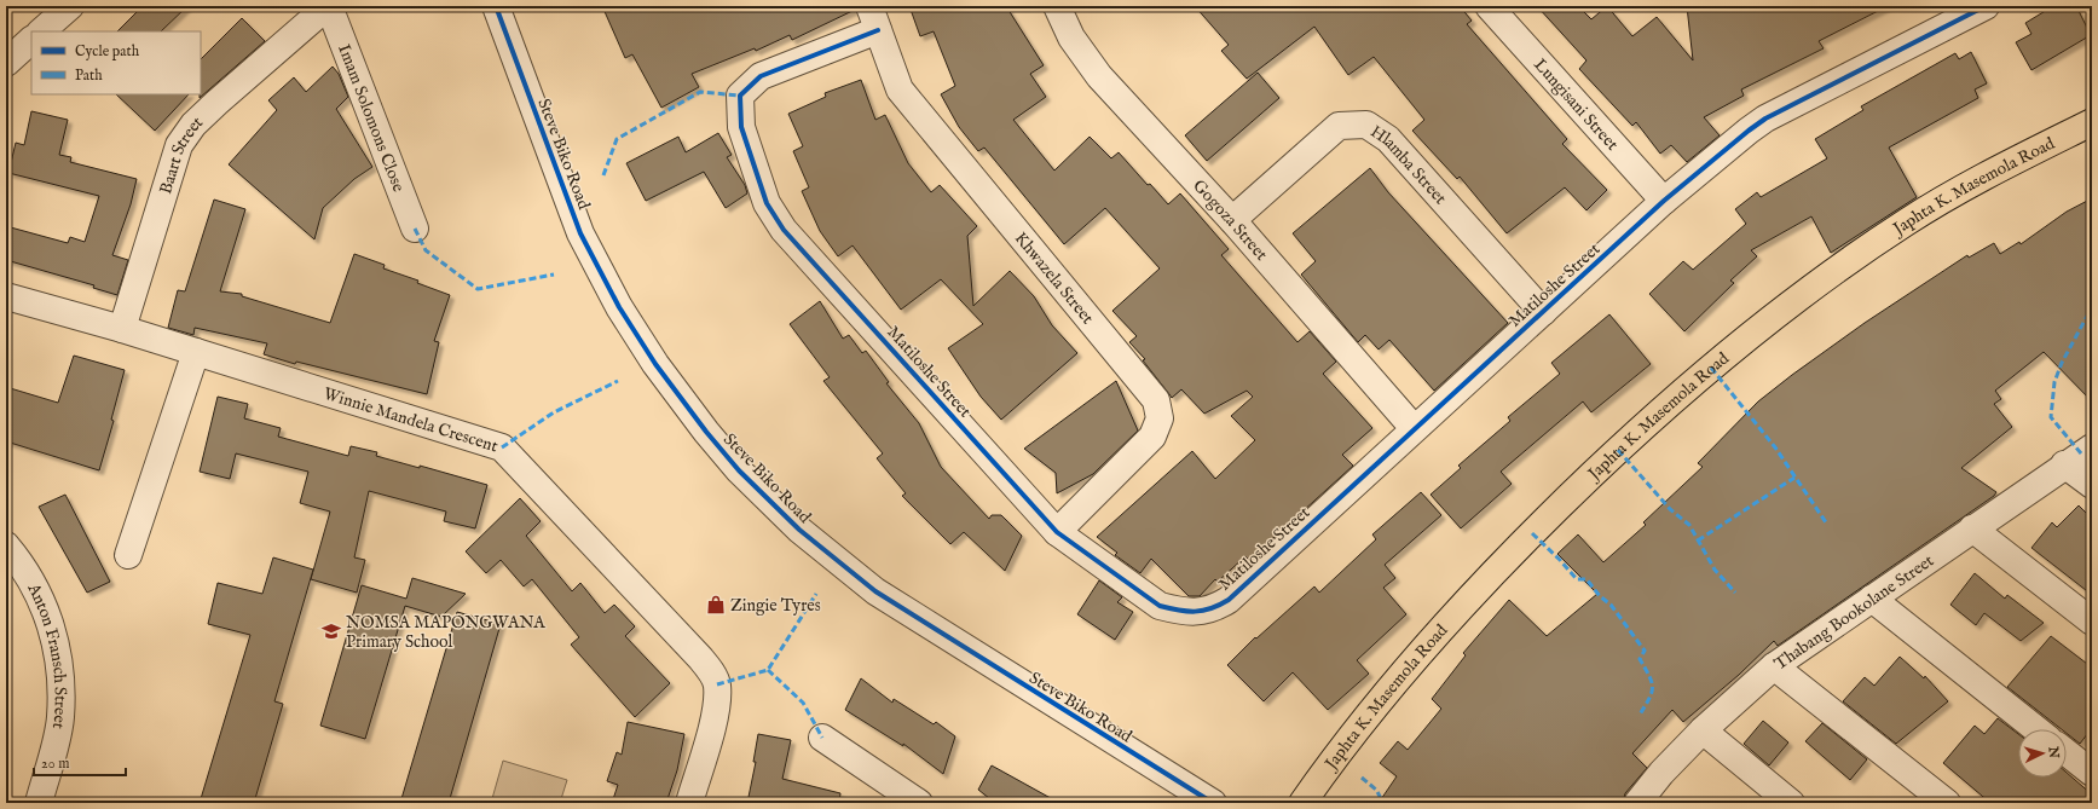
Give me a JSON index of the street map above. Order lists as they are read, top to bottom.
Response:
{
  "streets": {
    "main road": ["Japhta K. Masemola Road"],
    "street": [
      "Lungisani Street",
      "Imam Solomons Close",
      "Steve Biko Road",
      "Baart Street",
      "Hlamba Street",
      "Gogoza Street",
      "Khwazela Street",
      "Matiloshe Street",
      "Winnie Mandela Crescent",
      "Thabang Bookolane Street",
      "Anton Fransch Street"
    ]
  },
  "crossings": [
    ["Lungisani Street", "Matiloshe Street"],
    ["Imam Solomons Close", "Baart Street"],
    ["Baart Street", "Winnie Mandela Crescent"],
    ["Hlamba Street", "Gogoza Street"],
    ["Hlamba Street", "Matiloshe Street"],
    ["Gogoza Street", "Matiloshe Street"],
    ["Khwazela Street", "Matiloshe Street"]
  ],
  "places": {
    "shop": ["Zingie Tyres"],
    "school or university": ["NOMSA MAPONGWANA Primary School"]
  },
  "legend": ["Cycle path", "Path"],
  "scale_bar": "20 m",
  "north": "right"
}
